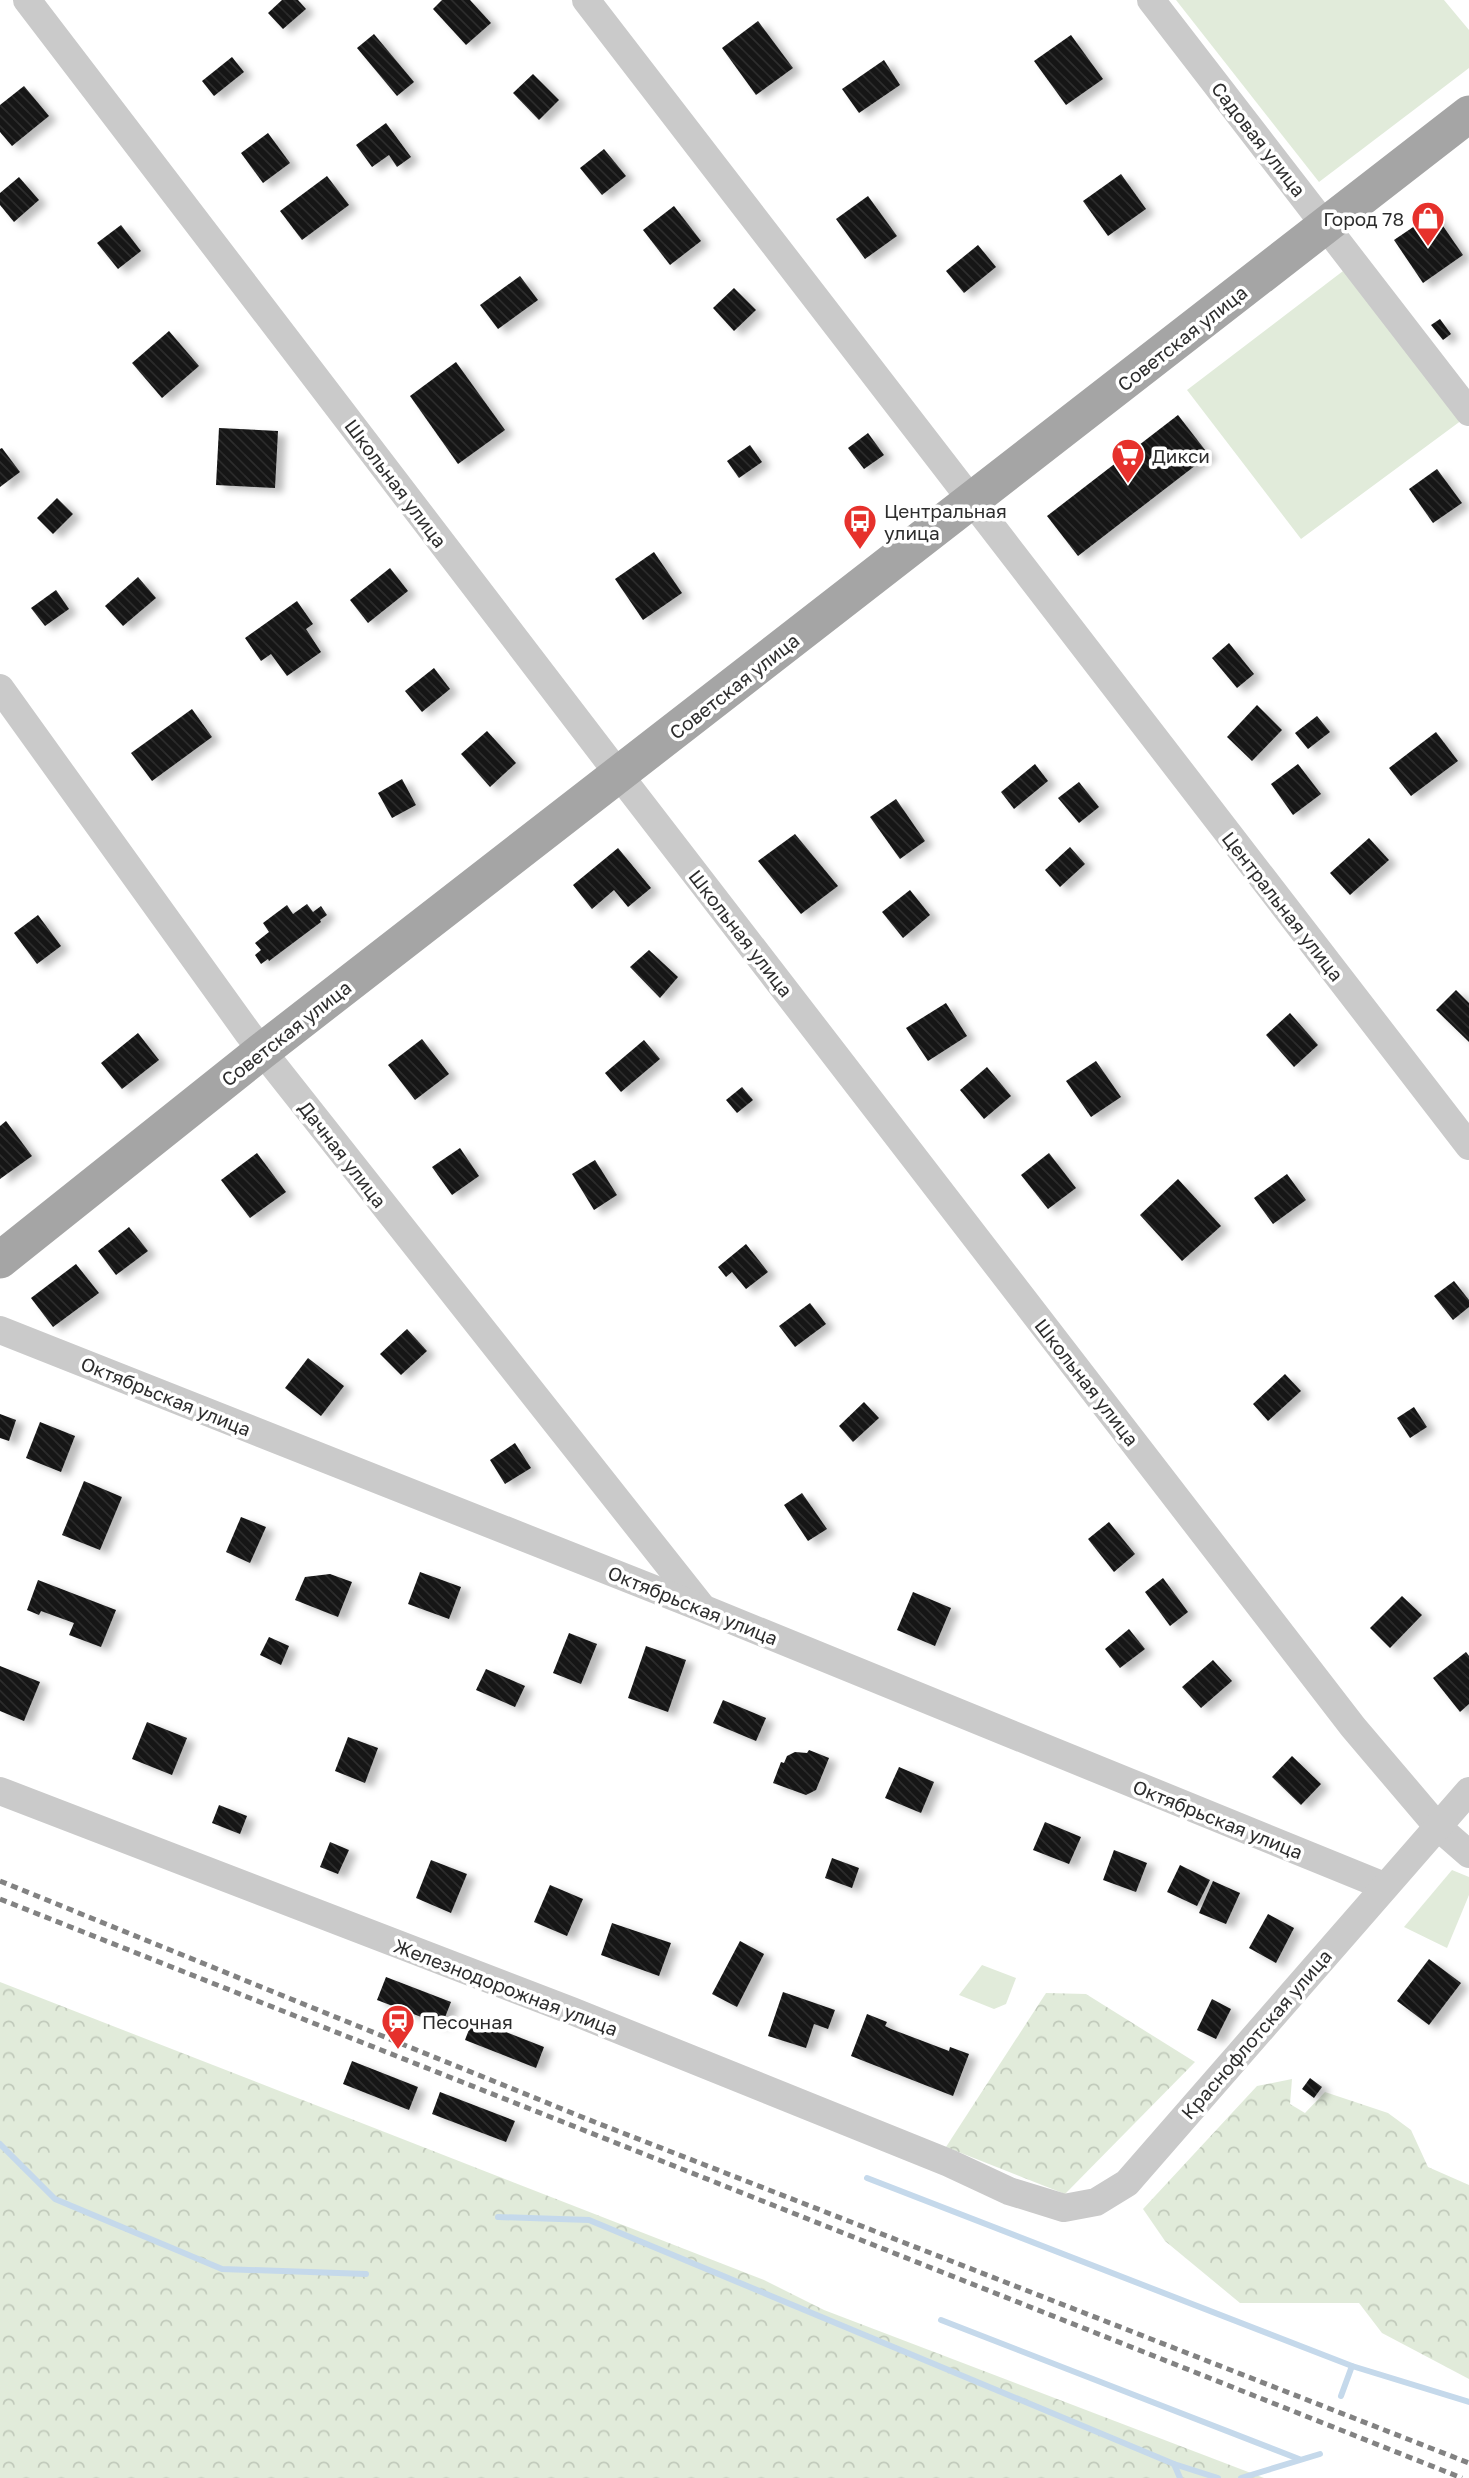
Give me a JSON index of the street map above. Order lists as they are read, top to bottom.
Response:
{
  "streets": {
    "main road": ["Советская улица"],
    "street": [
      "Садовая улица",
      "Школьная улица",
      "Центральная улица",
      "Дачная улица",
      "Октябрьская улица",
      "Железнодорожная улица",
      "Краснофлотская улица"
    ]
  },
  "crossings": [
    ["Садовая улица", "Советская улица"],
    ["Советская улица", "Школьная улица"],
    ["Советская улица", "Центральная улица"],
    ["Советская улица", "Дачная улица"],
    ["Школьная улица", "Краснофлотская улица"],
    ["Дачная улица", "Октябрьская улица"],
    ["Октябрьская улица", "Краснофлотская улица"],
    ["Железнодорожная улица", "Краснофлотская улица"]
  ],
  "places": {
    "shop": ["Город 78"],
    "supermarket": ["Дикси"],
    "bus stop": ["Центральная улица"],
    "station": ["Песочная"]
  }
}
